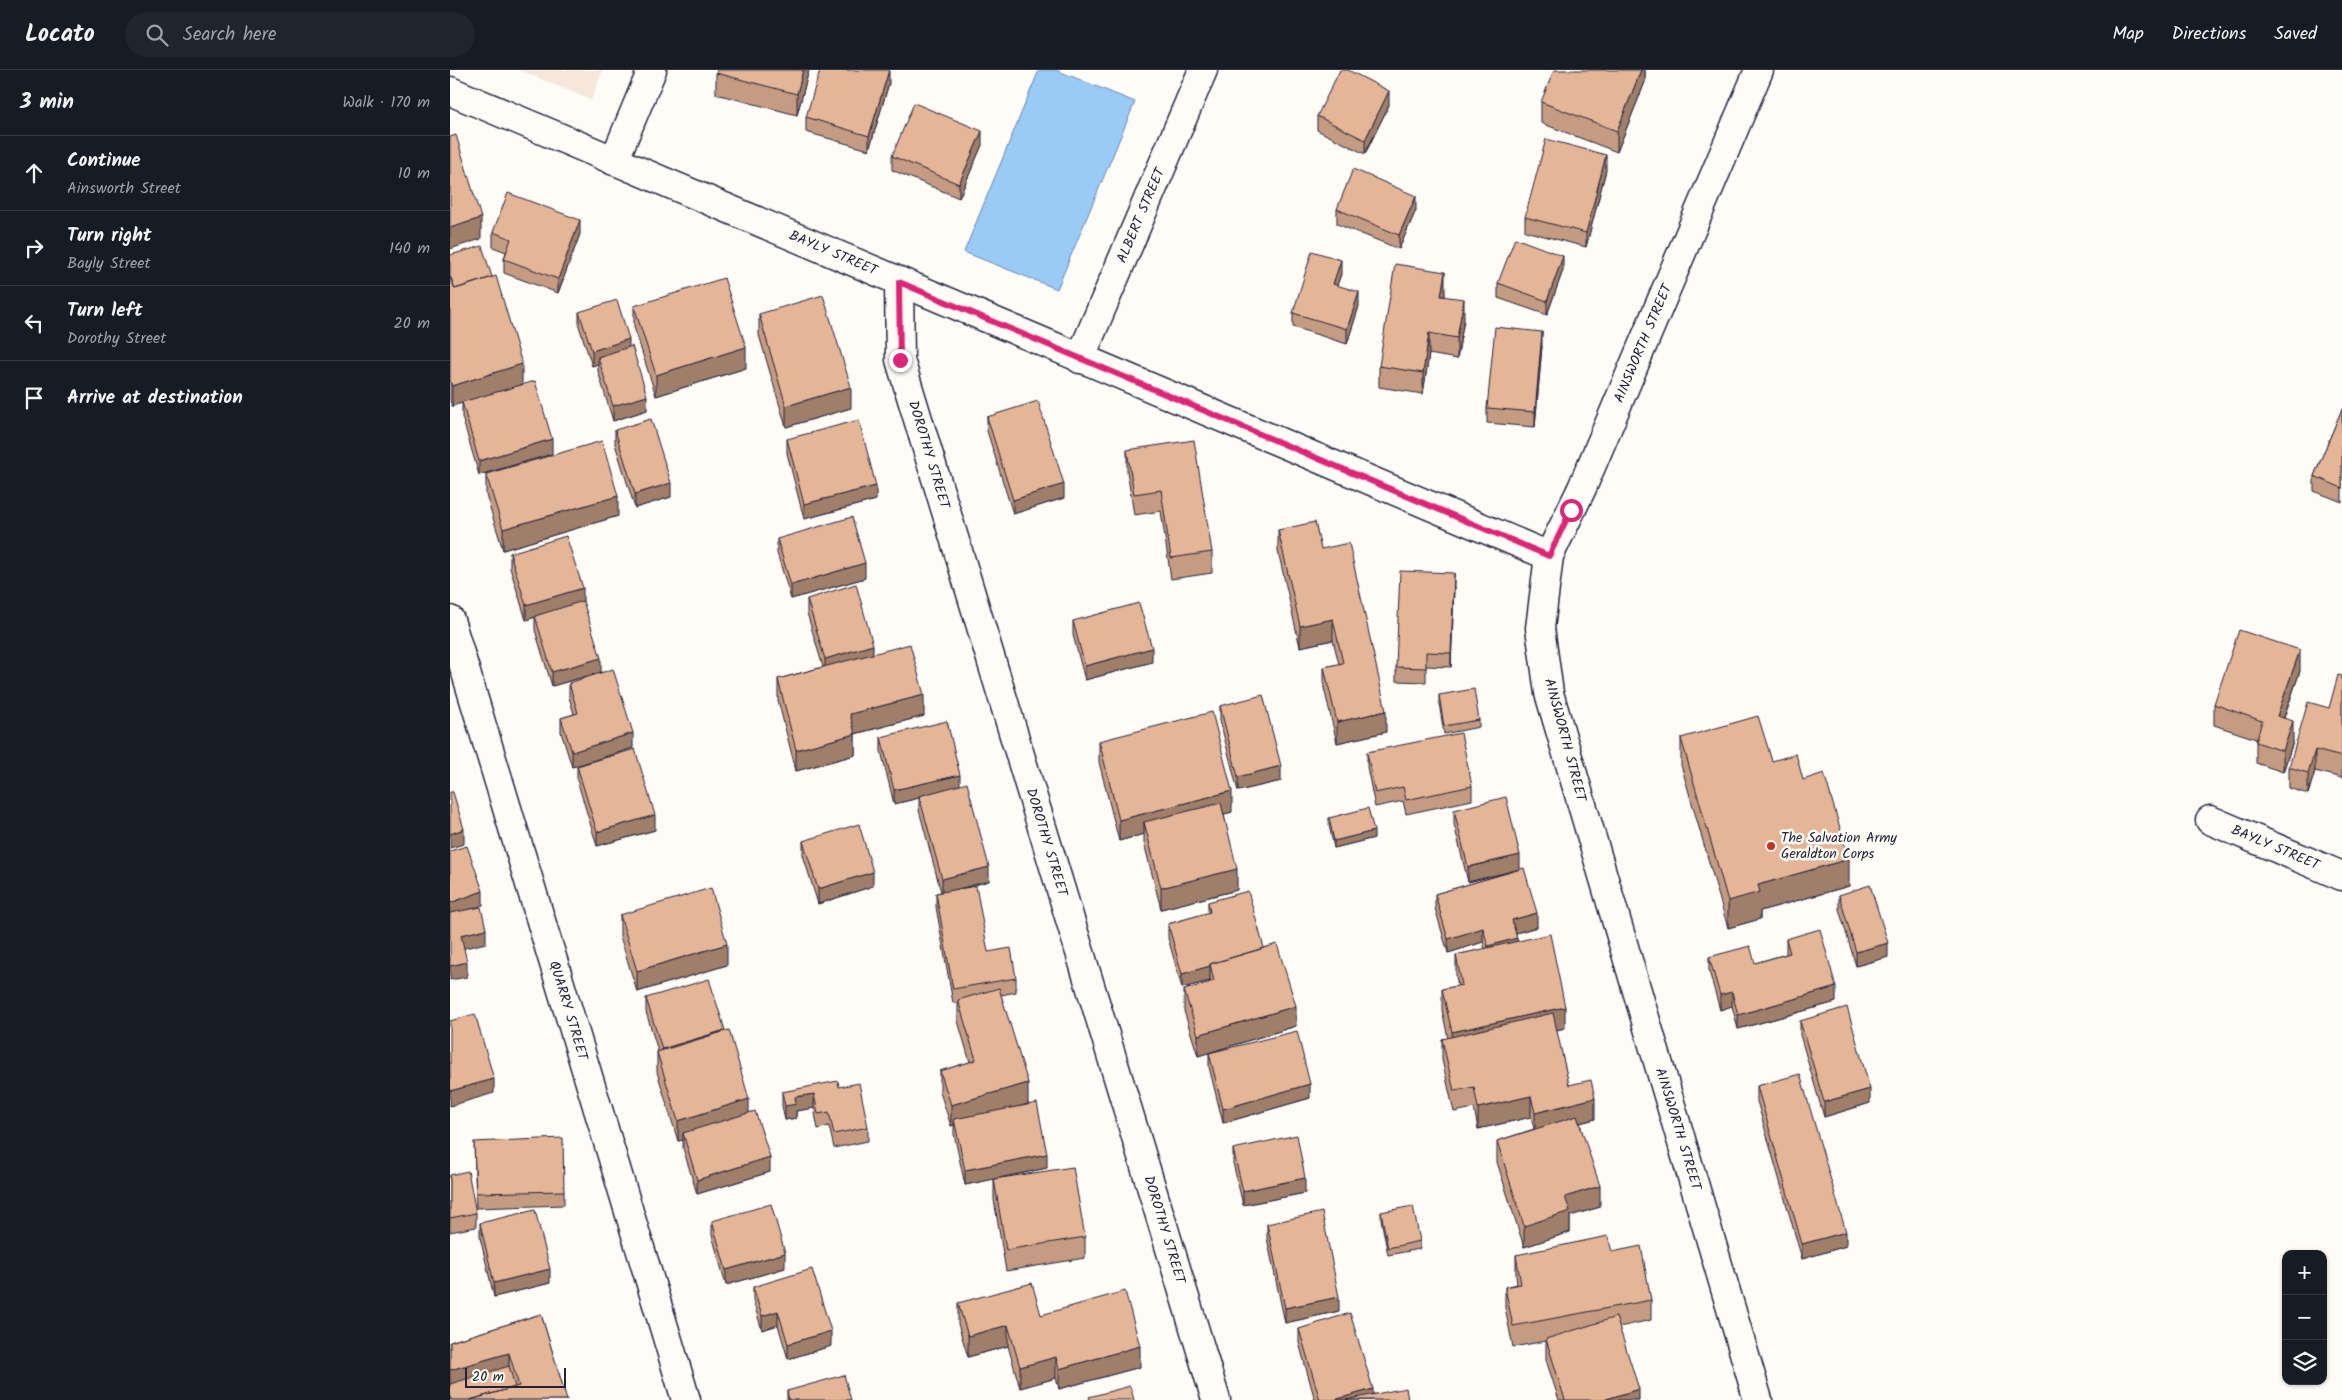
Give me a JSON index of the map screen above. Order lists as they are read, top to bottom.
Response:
{
  "streets": {
    "street": [
      "ALBERT STREET",
      "BAYLY STREET",
      "AINSWORTH STREET",
      "DOROTHY STREET",
      "QUARRY STREET"
    ]
  },
  "crossings": [
    ["ALBERT STREET", "BAYLY STREET"],
    ["BAYLY STREET", "AINSWORTH STREET"],
    ["BAYLY STREET", "DOROTHY STREET"]
  ],
  "places": ["The Salvation Army Geraldton Corps"],
  "scale_bar": "20 m",
  "page": {
    "header": "Locato",
    "search": "Search here",
    "nav": ["Map", "Directions", "Saved"],
    "heading": ["3 min", "Walk · 170 m"],
    "list": [
      ["Continue", "Ainsworth Street", "10 m"],
      ["Turn right", "Bayly Street", "140 m"],
      ["Turn left", "Dorothy Street", "20 m"],
      "Arrive at destination"
    ],
    "map_buttons": ["+", "−"],
    "scale": "20 m"
  }
}
